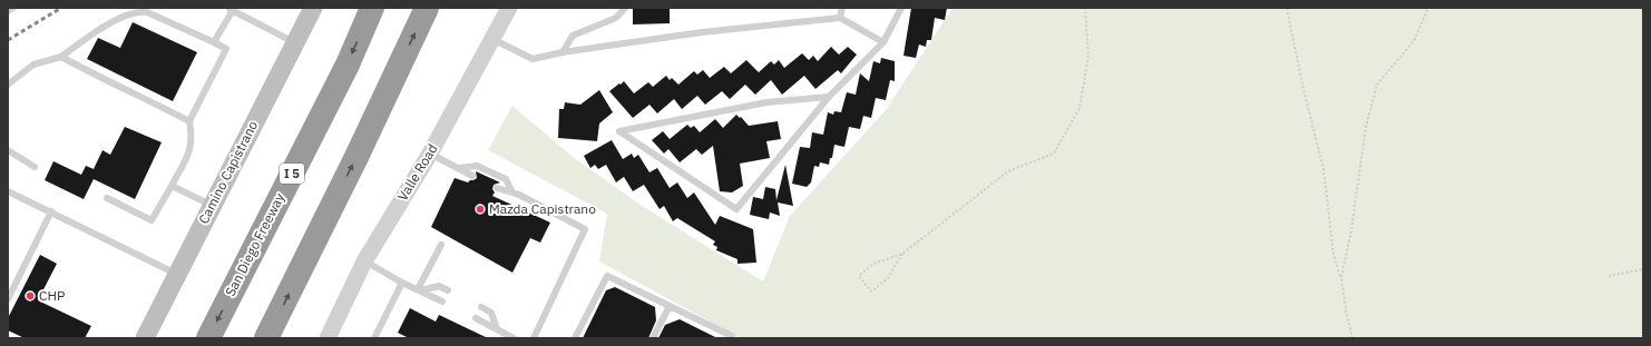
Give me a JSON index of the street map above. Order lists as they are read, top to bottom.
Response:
{
  "streets": {
    "highway": ["I 5", "San Diego Freeway"],
    "main road": ["Camino Capistrano"],
    "street": ["Valle Road"]
  },
  "places": ["Mazda Capistrano", "CHP"]
}
